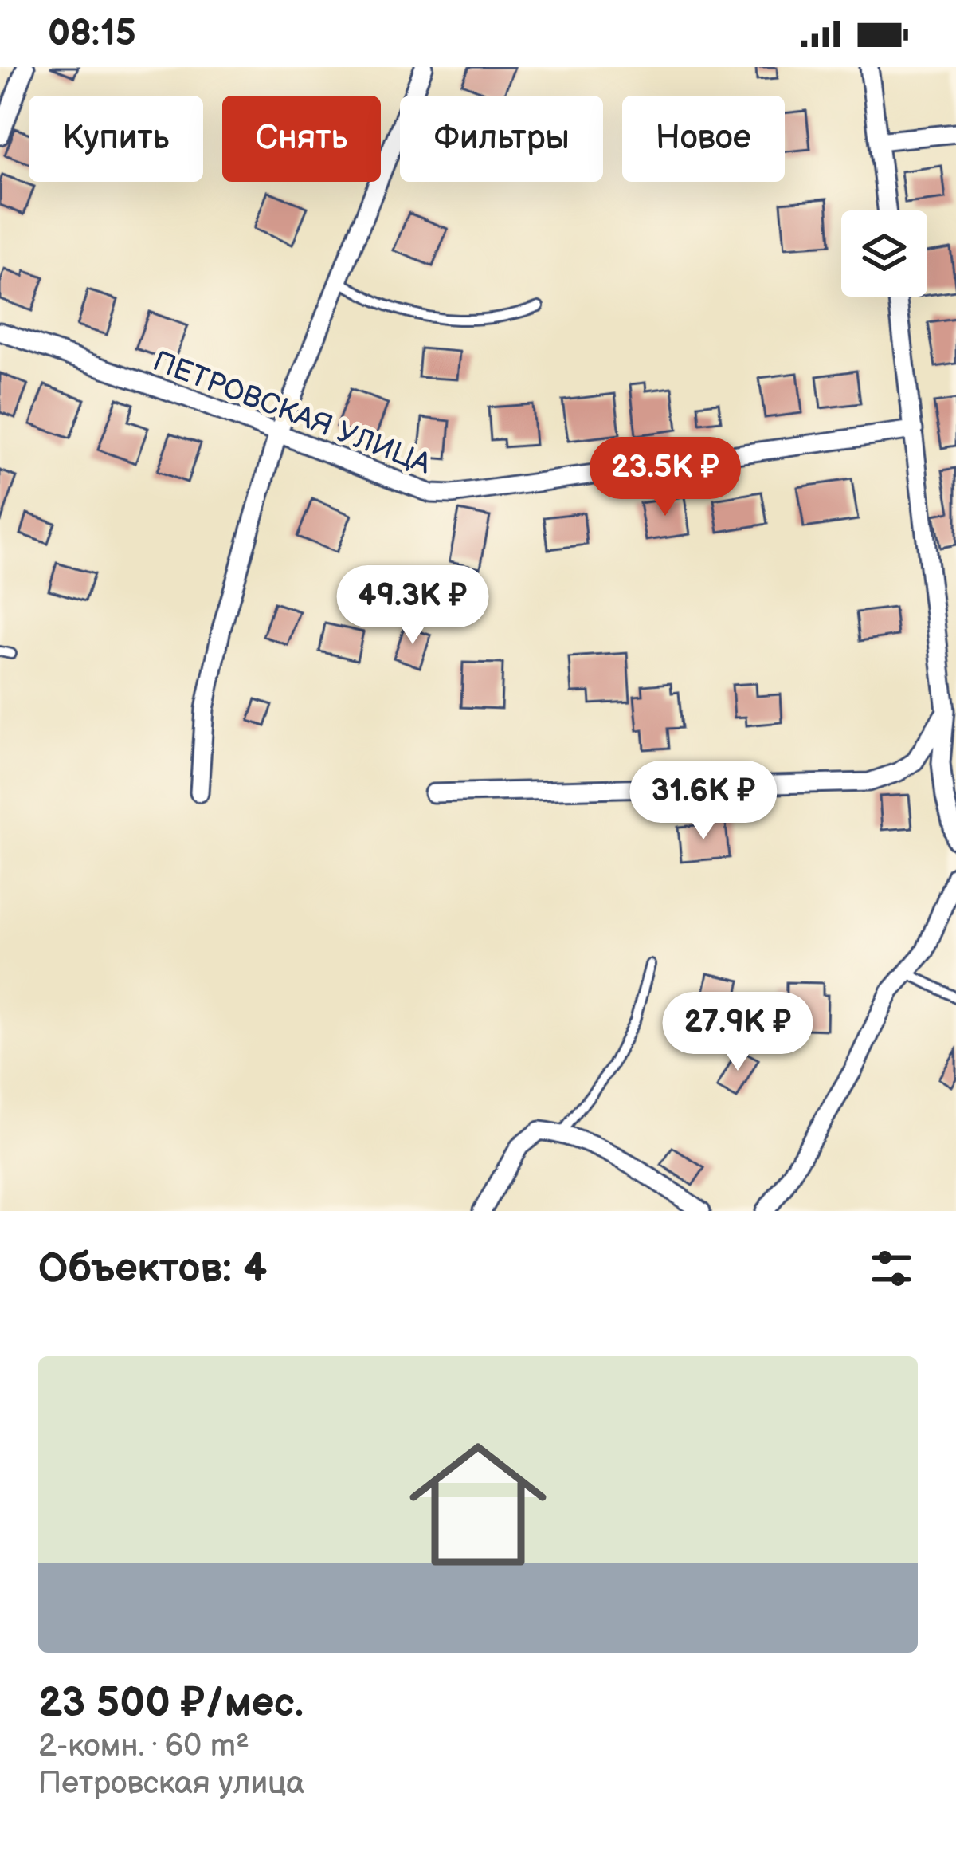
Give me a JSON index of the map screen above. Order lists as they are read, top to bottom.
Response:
{
  "streets": {
    "street": ["ПЕТРОВСКАЯ УЛИЦА"]
  },
  "page": {
    "status": "08:15",
    "chip": [
      "Купить",
      "Снять",
      "Фильтры",
      "Новое"
    ],
    "price": [
      "23.5K ₽",
      "49.3K ₽",
      "31.6K ₽",
      "27.9K ₽"
    ],
    "heading": "Объектов: 4",
    "list": [
      {
        "name": "23 500 ₽/мес.",
        "note": "2-комн. · 60 m² · Петровская улица"
      }
    ]
  }
}
